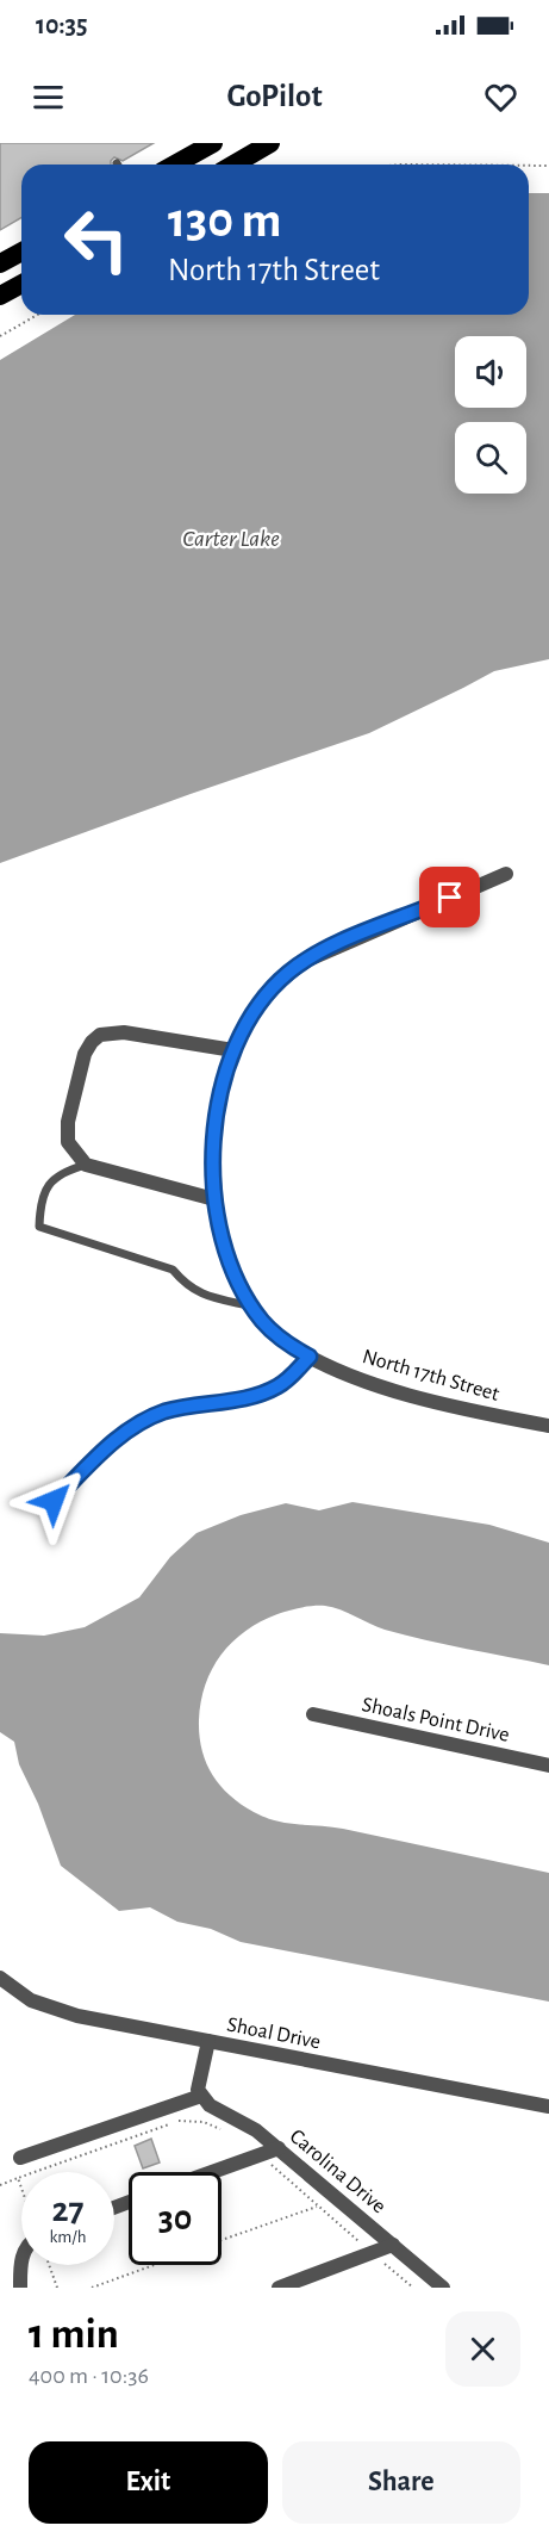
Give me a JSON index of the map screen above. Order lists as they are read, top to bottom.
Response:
{
  "streets": {
    "street": [
      "North 17th Street",
      "Shoals Point Drive",
      "Shoal Drive",
      "Carolina Drive"
    ]
  },
  "water": ["Carter Lake"],
  "page": {
    "status": "10:35",
    "header": "GoPilot",
    "turn": ["130 m", "North 17th Street"],
    "speed": "27 km/h",
    "limit": "30",
    "heading": ["1 min", "400 m · 10:36"],
    "buttons": ["Exit", "Share"]
  }
}
